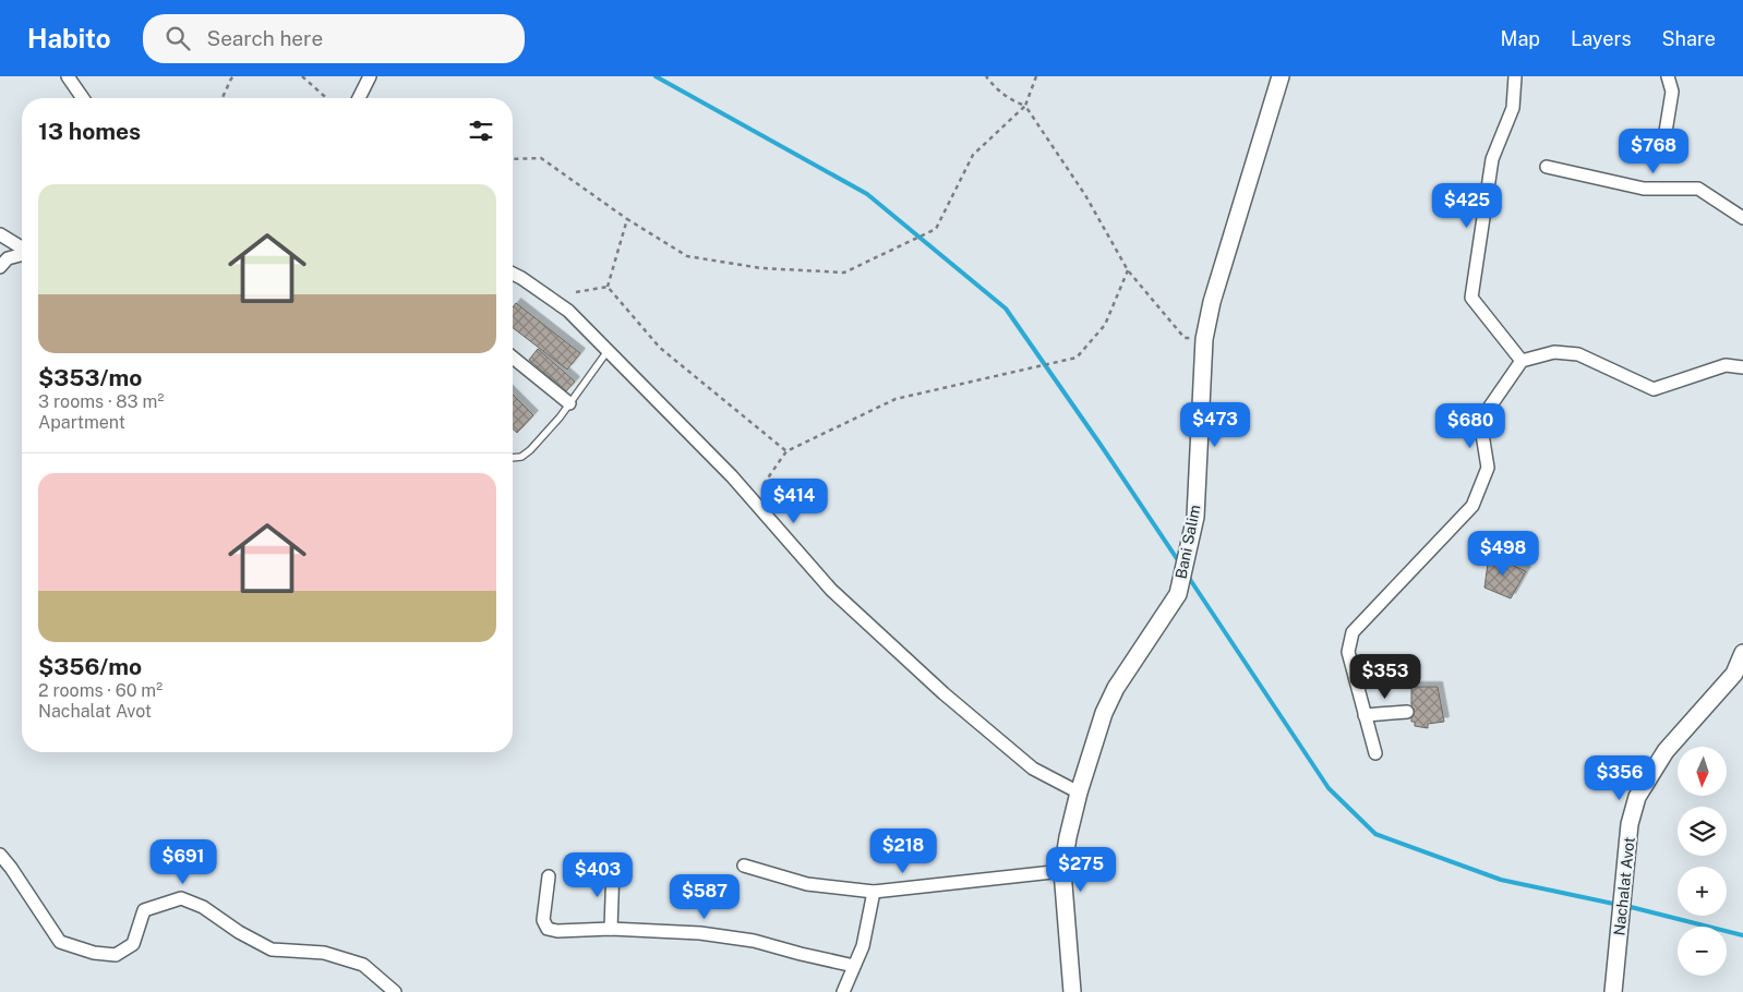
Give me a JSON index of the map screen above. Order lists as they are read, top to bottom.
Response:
{
  "streets": {
    "street": ["Bani Salim", "Nachalat Avot"]
  },
  "north": "bottom",
  "page": {
    "header": "Habito",
    "search": "Search here",
    "nav": ["Map", "Layers", "Share"],
    "heading": "13 homes",
    "price": [
      "$768",
      "$425",
      "$473",
      "$680",
      "$414",
      "$498",
      "$353",
      "$356",
      "$218",
      "$691",
      "$275",
      "$403",
      "$587"
    ],
    "list": [
      {
        "name": "$353/mo",
        "note": "3 rooms · 83 m² · Apartment"
      },
      {
        "name": "$356/mo",
        "note": "2 rooms · 60 m² · Nachalat Avot"
      }
    ],
    "map_buttons": ["+", "−"]
  }
}
